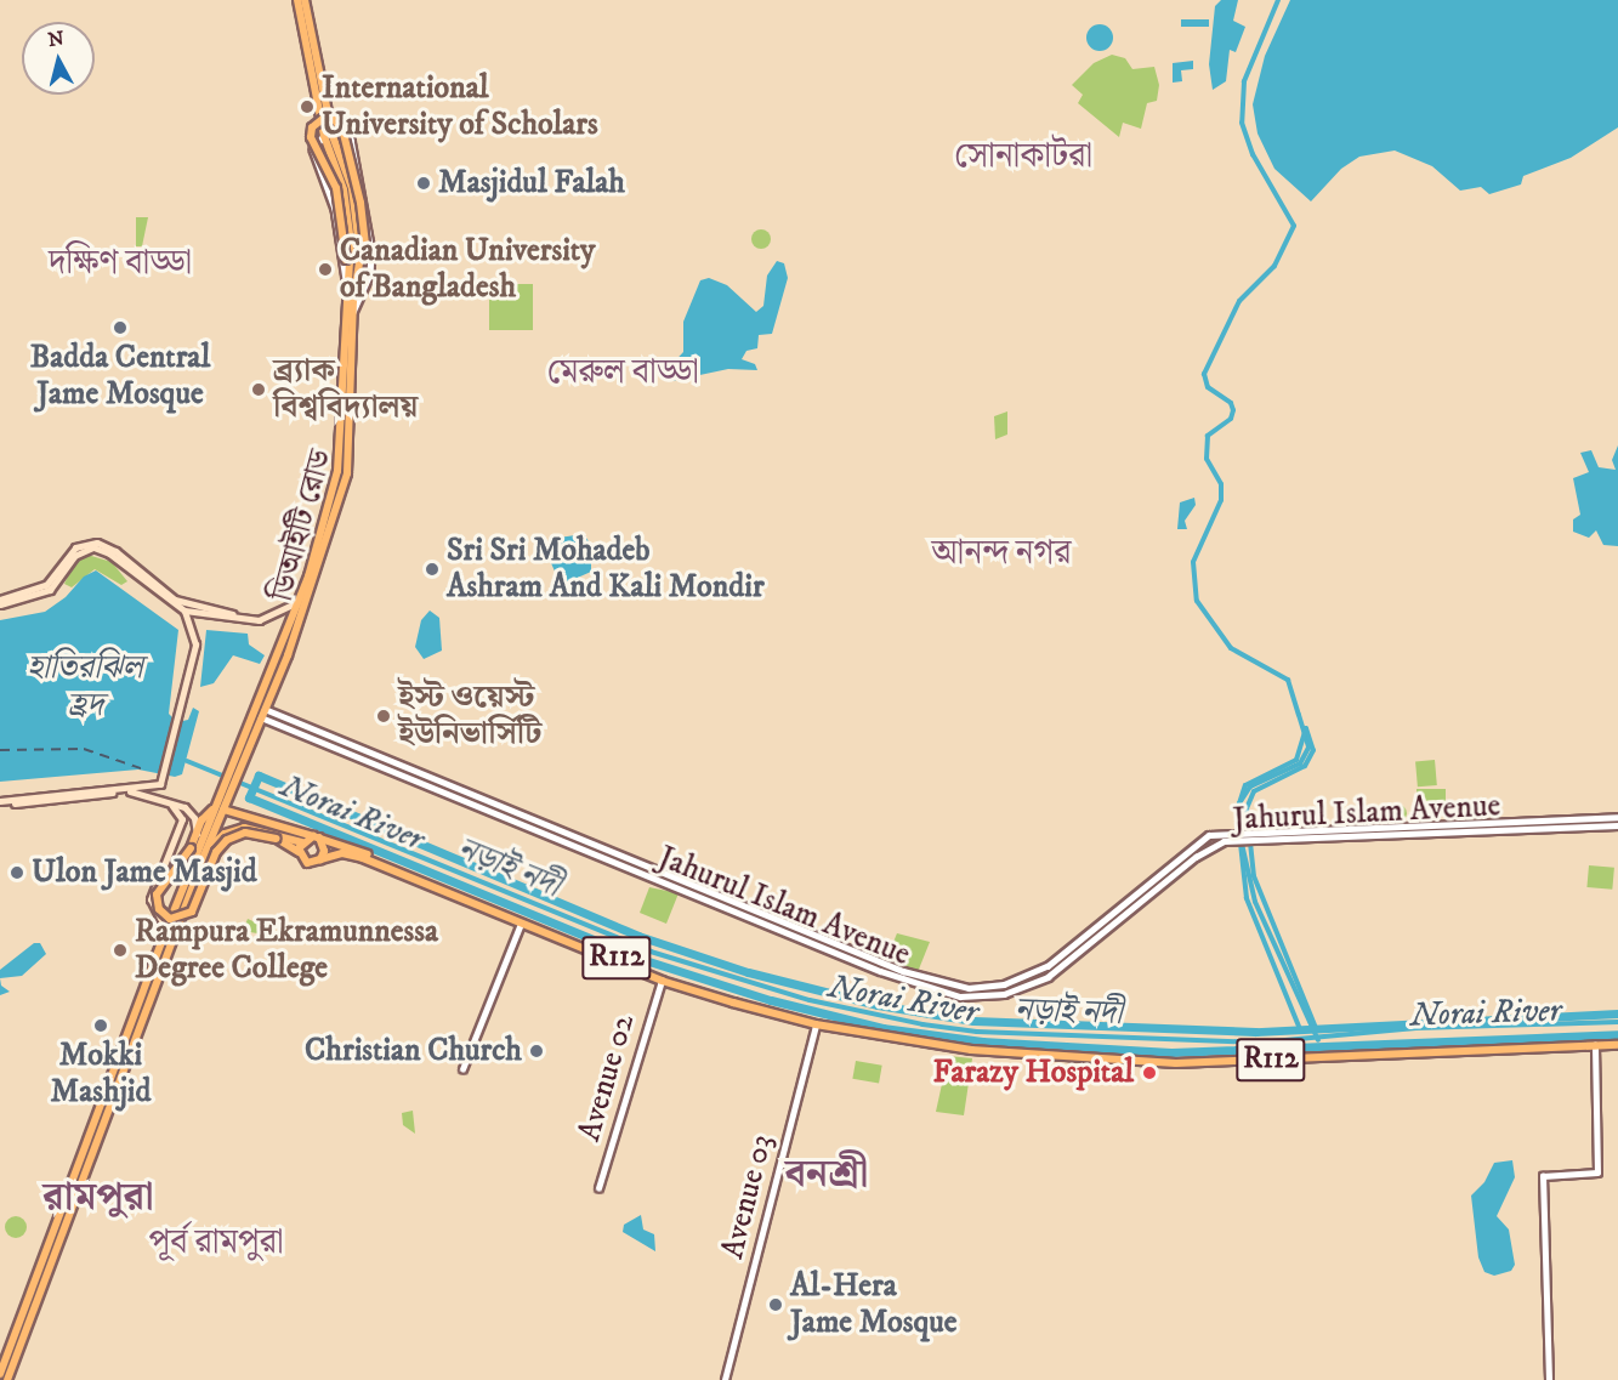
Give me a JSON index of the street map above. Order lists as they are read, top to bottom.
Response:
{
  "streets": {
    "main road": ["ডিআইটি রোড", "R112"],
    "street": ["Jahurul Islam Avenue", "Avenue 02", "Avenue 03"]
  },
  "crossings": [
    ["ডিআইটি রোড", "Jahurul Islam Avenue"],
    ["ডিআইটি রোড", "R112"],
    ["R112", "Avenue 02"],
    ["R112", "Avenue 03"]
  ],
  "districts": [
    "সোনাকাটরা",
    "দক্ষিণ বাড্ডা",
    "মেরুল বাড্ডা",
    "আনন্দ নগর",
    "বনশ্রী",
    "রামপুরা",
    "পূর্ব রামপুরা"
  ],
  "water": ["হাতিরঝিল হ্রদ", "Norai River", "নড়াই নদী"],
  "places": [
    "International University of Scholars",
    "Masjidul Falah",
    "Canadian University of Bangladesh",
    "Badda Central Jame Mosque",
    "ব্র্যাক বিশ্ববিদ্যালয়",
    "Sri Sri Mohadeb Ashram And Kali Mondir",
    "ইস্ট ওয়েস্ট ইউনিভার্সিটি",
    "Ulon Jame Masjid",
    "Rampura Ekramunnessa Degree College",
    "Mokki Mashjid",
    "Christian Church",
    "Farazy Hospital",
    "Al-Hera Jame Mosque"
  ],
  "north": "top"
}
